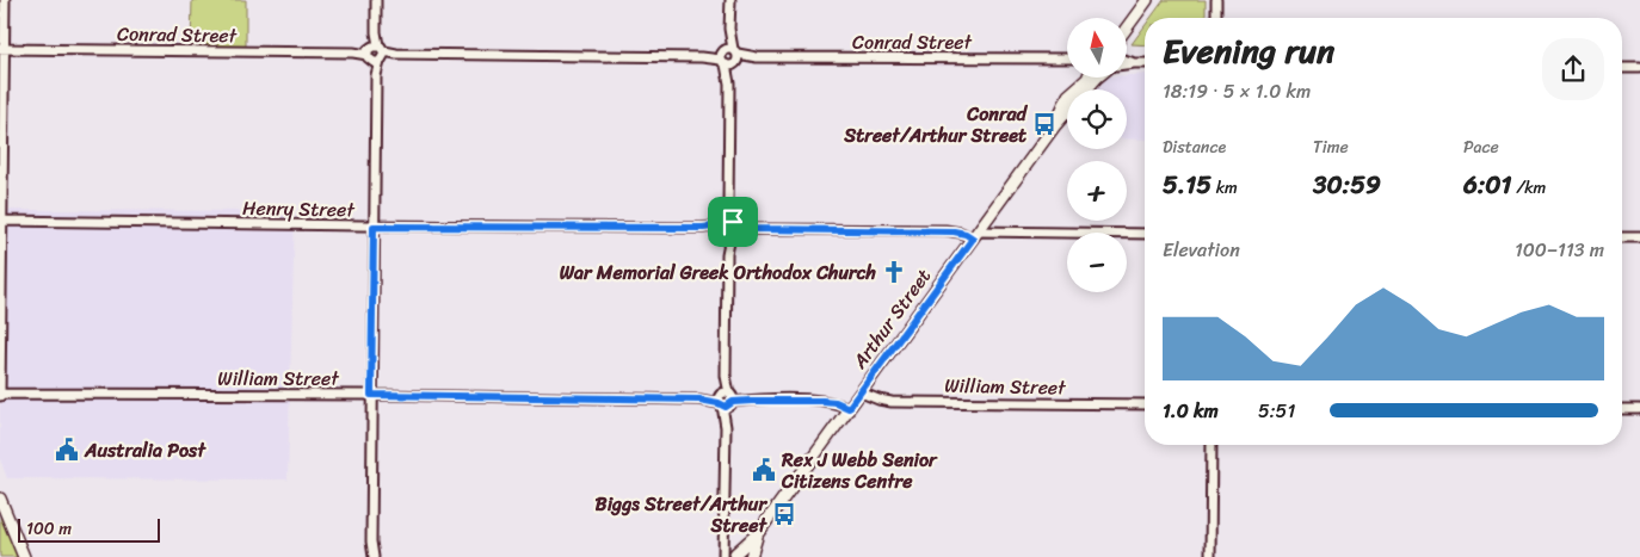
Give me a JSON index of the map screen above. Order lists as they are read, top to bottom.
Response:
{
  "streets": {
    "street": [
      "Conrad Street",
      "Henry Street",
      "Arthur Street",
      "William Street"
    ]
  },
  "crossings": [
    ["Henry Street", "Arthur Street"],
    ["Arthur Street", "William Street"]
  ],
  "places": {
    "bus stop": ["Conrad Street/Arthur Street", "Biggs Street/Arthur Street"],
    "church": ["War Memorial Greek Orthodox Church"],
    "public building": ["Australia Post", "Rex J Webb Senior Citizens Centre"]
  },
  "scale_bar": "100 m",
  "north": "top",
  "page": {
    "map_buttons": ["+", "−"],
    "heading": ["Evening run", "18:19 · 5 × 1.0 km"],
    "stats": [
      ["Distance", "5.15 km"],
      ["Time", "30:59"],
      ["Pace", "6:01 /km"]
    ],
    "chart": ["Elevation", "100–113 m"],
    "list": [
      {
        "name": "1.0 km",
        "note": "5:51"
      }
    ],
    "scale": "100 m"
  }
}
